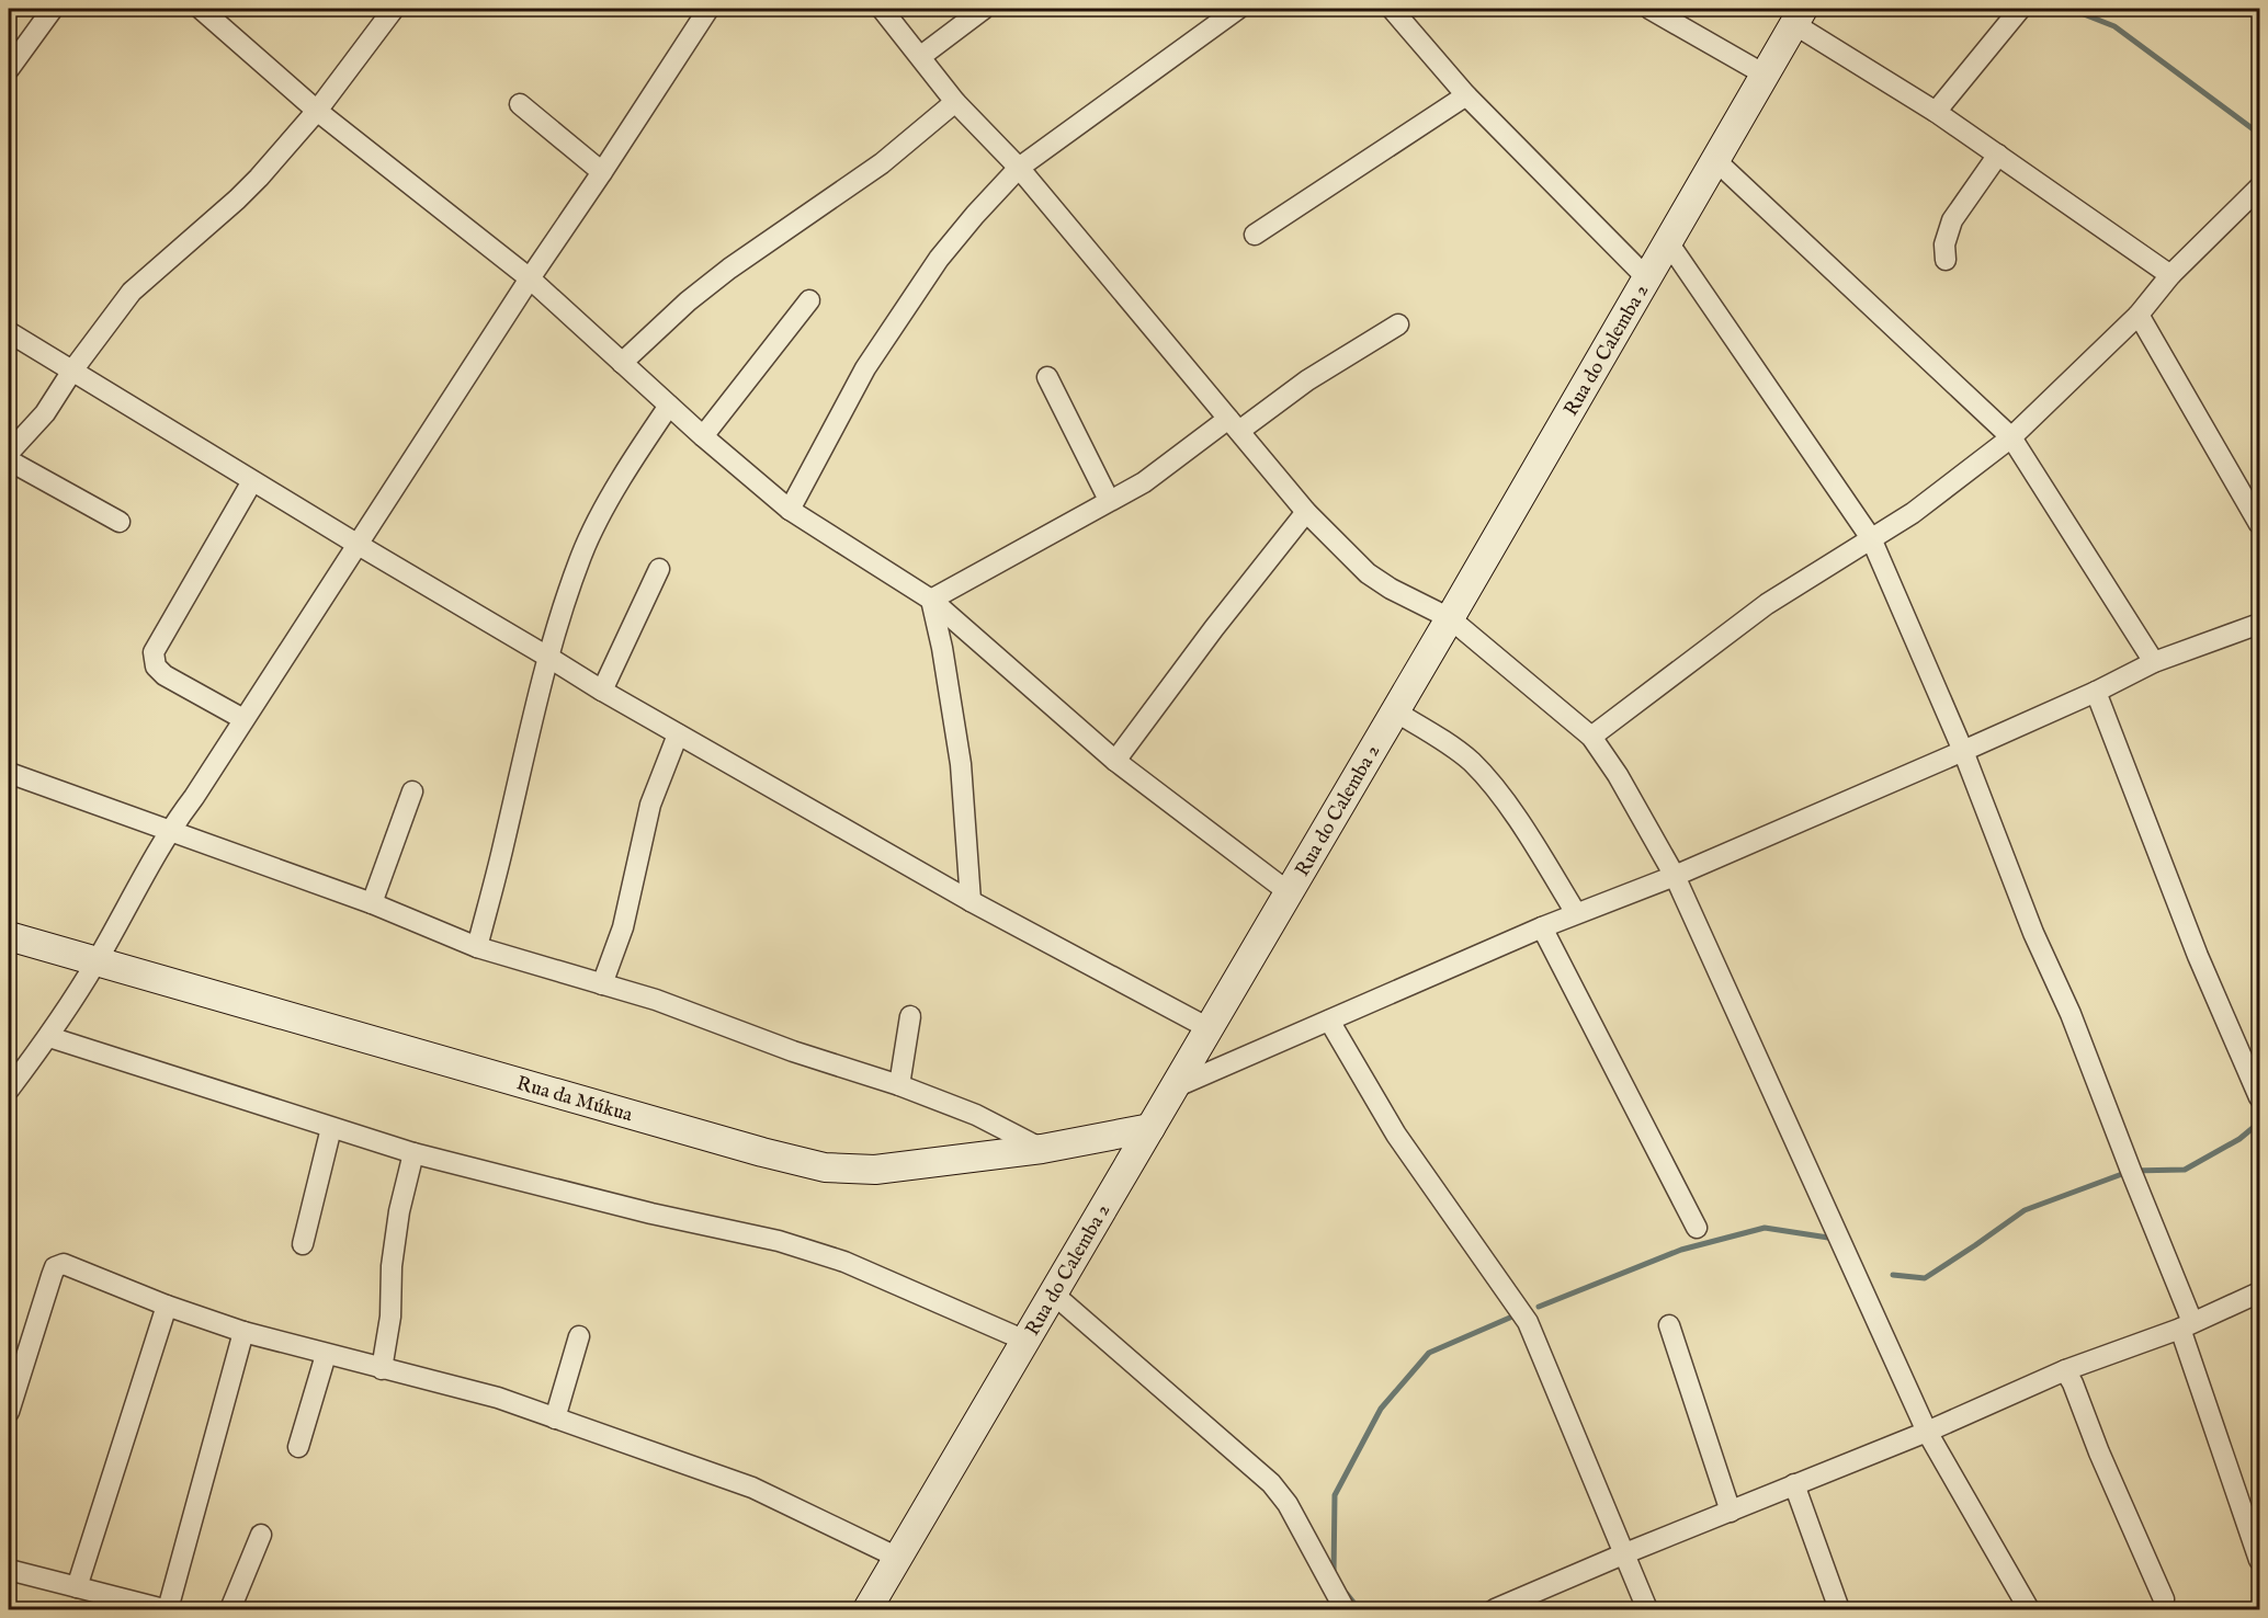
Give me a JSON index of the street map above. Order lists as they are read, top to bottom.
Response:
{
  "streets": {
    "main road": ["Rua do Calemba 2", "Rua da Múkua"]
  },
  "crossings": [
    ["Rua do Calemba 2", "Rua da Múkua"]
  ]
}
